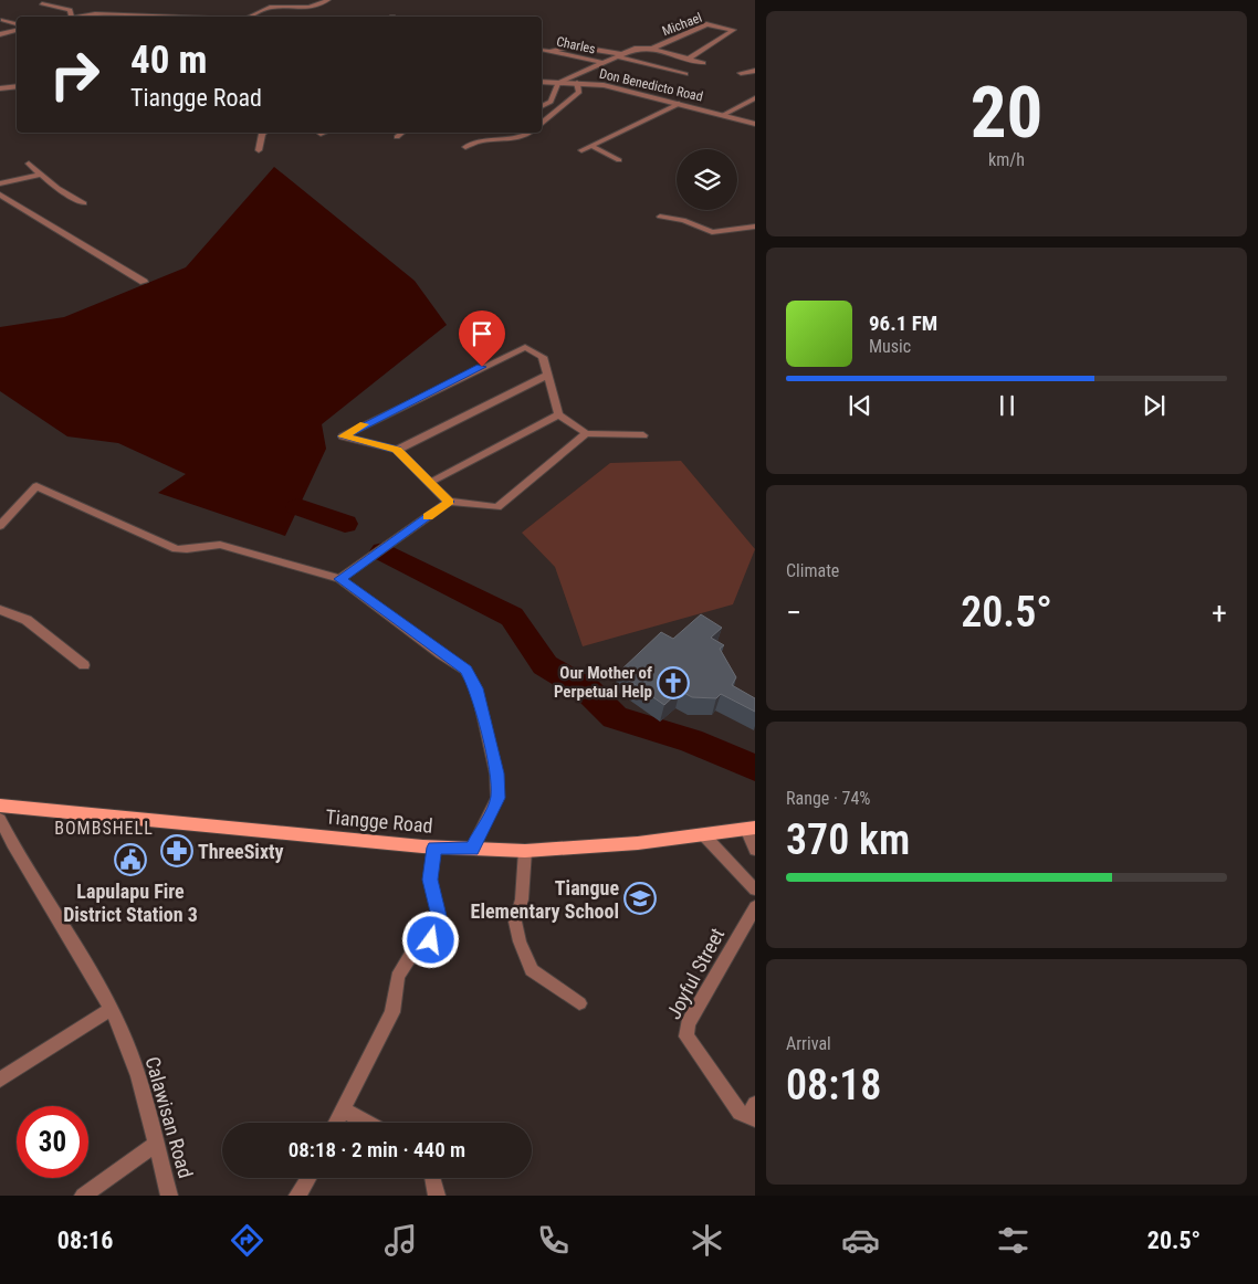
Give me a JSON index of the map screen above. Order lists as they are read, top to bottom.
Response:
{
  "streets": {
    "main road": ["Tiangge Road"],
    "street": [
      "Michael",
      "Charles",
      "Don Benedicto Road",
      "Joyful Street",
      "Calawisan Road"
    ]
  },
  "districts": ["BOMBSHELL"],
  "places": {
    "church": ["Our Mother of Perpetual Help"],
    "pharmacy": ["ThreeSixty"],
    "public building": ["Lapulapu Fire District Station 3"],
    "school or university": ["Tiangue Elementary School"]
  },
  "page": {
    "tile": [
      ["20", "km/h"],
      "Climate",
      ["Range · 74%", "370 km"],
      ["Arrival", "08:18"]
    ],
    "turn": ["40 m", "Tiangge Road"],
    "song": ["96.1 FM", "Music"],
    "heat": ["−", "20.5°", "+"],
    "limit": "30",
    "trip": "08:18 · 2 min · 440 m",
    "tabs": ["08:16", "20.5°"]
  }
}
